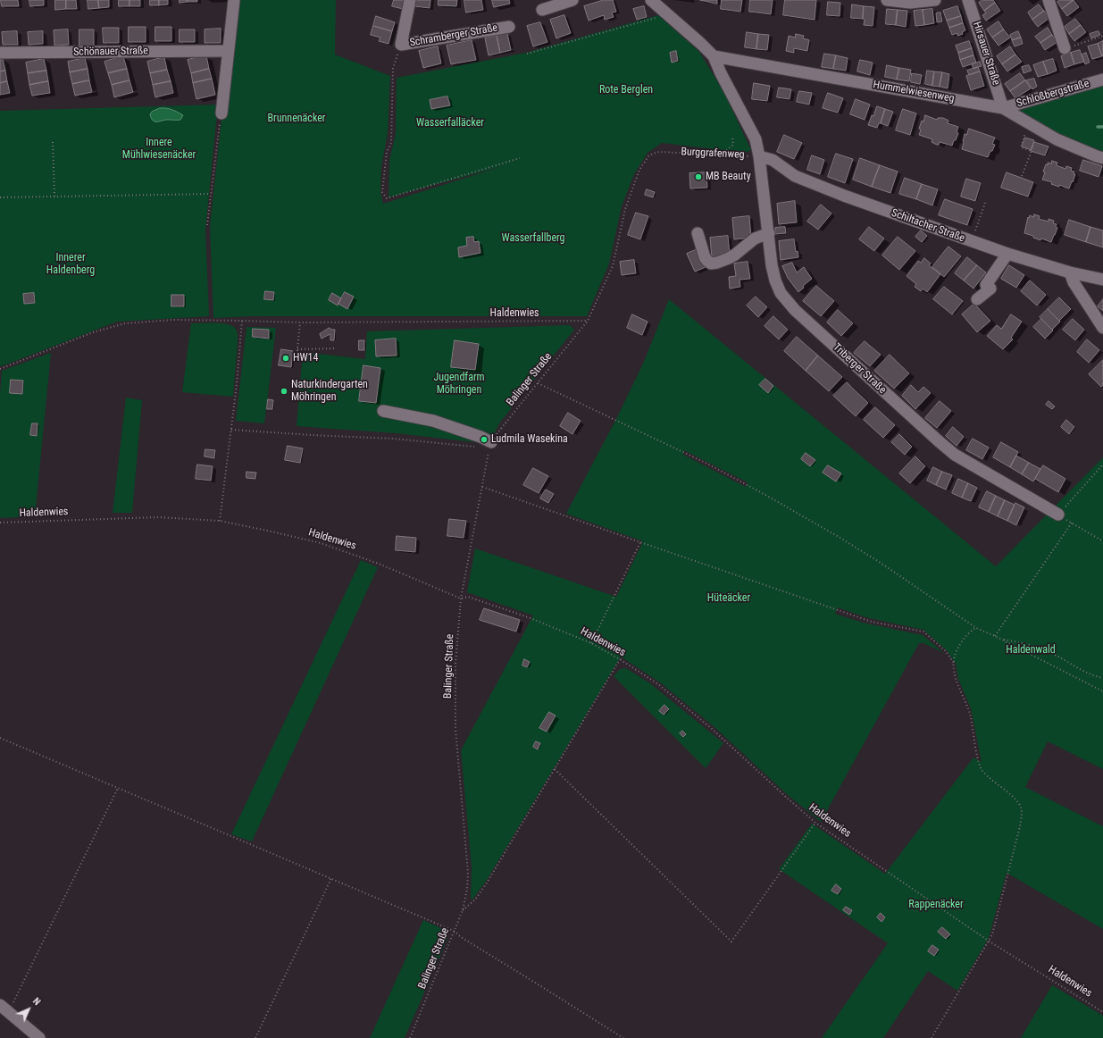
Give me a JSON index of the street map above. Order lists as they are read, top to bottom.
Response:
{
  "streets": {
    "street": [
      "Schramberger Straße",
      "Schönauer Straße",
      "Hirsauer Straße",
      "Hummelwiesenweg",
      "Schloßbergstraße",
      "Burggrafenweg",
      "Schiltacher Straße",
      "Triberger Straße"
    ],
    "path": ["Haldenwies", "Balinger Straße"]
  },
  "crossings": [
    ["Hirsauer Straße", "Hummelwiesenweg"],
    ["Hirsauer Straße", "Schloßbergstraße"],
    ["Hummelwiesenweg", "Schloßbergstraße"],
    ["Hummelwiesenweg", "Burggrafenweg"],
    ["Burggrafenweg", "Schiltacher Straße"],
    ["Burggrafenweg", "Haldenwies"],
    ["Burggrafenweg", "Triberger Straße"],
    ["Burggrafenweg", "Balinger Straße"],
    ["Schiltacher Straße", "Triberger Straße"],
    ["Haldenwies", "Balinger Straße"]
  ],
  "parks": [
    "Rote Berglen",
    "Brunnenäcker",
    "Wasserfalläcker",
    "Innere Mühlwiesenäcker",
    "Wasserfallberg",
    "Innerer Haldenberg",
    "Jugendfarm Möhringen",
    "Hüteäcker",
    "Haldenwald",
    "Rappenäcker"
  ],
  "places": [
    "MB Beauty",
    "HW14",
    "Naturkindergarten Möhringen",
    "Ludmila Wasekina"
  ],
  "north": "top right"
}
